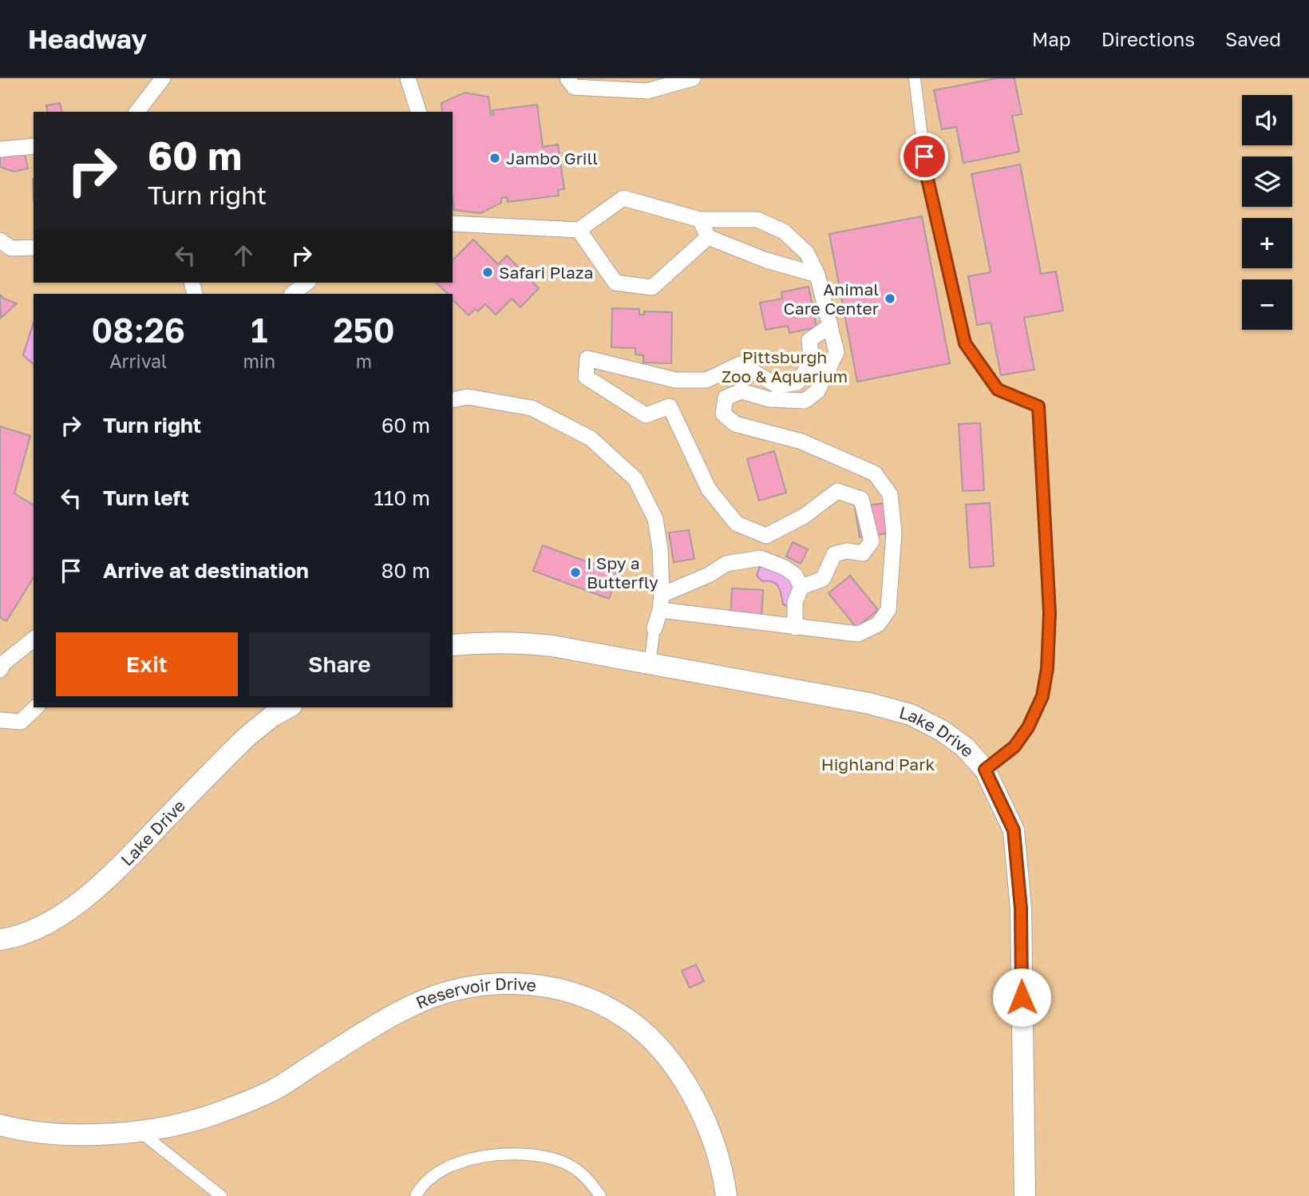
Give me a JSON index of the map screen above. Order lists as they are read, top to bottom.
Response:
{
  "streets": {
    "street": ["Lake Drive", "Reservoir Drive"]
  },
  "parks": ["Pittsburgh Zoo & Aquarium", "Highland Park"],
  "places": [
    "Jambo Grill",
    "Safari Plaza",
    "Animal Care Center",
    "I Spy a Butterfly"
  ],
  "page": {
    "header": "Headway",
    "nav": ["Map", "Directions", "Saved"],
    "map_buttons": ["+", "−"],
    "turn": ["60 m", "Turn right"],
    "eta": [
      "08:26",
      "Arrival",
      "1",
      "min",
      "250",
      "m"
    ],
    "list": [
      {
        "name": "Turn right",
        "value": "60 m"
      },
      {
        "name": "Turn left",
        "value": "110 m"
      },
      {
        "name": "Arrive at destination",
        "value": "80 m"
      }
    ],
    "buttons": ["Exit", "Share"]
  }
}
